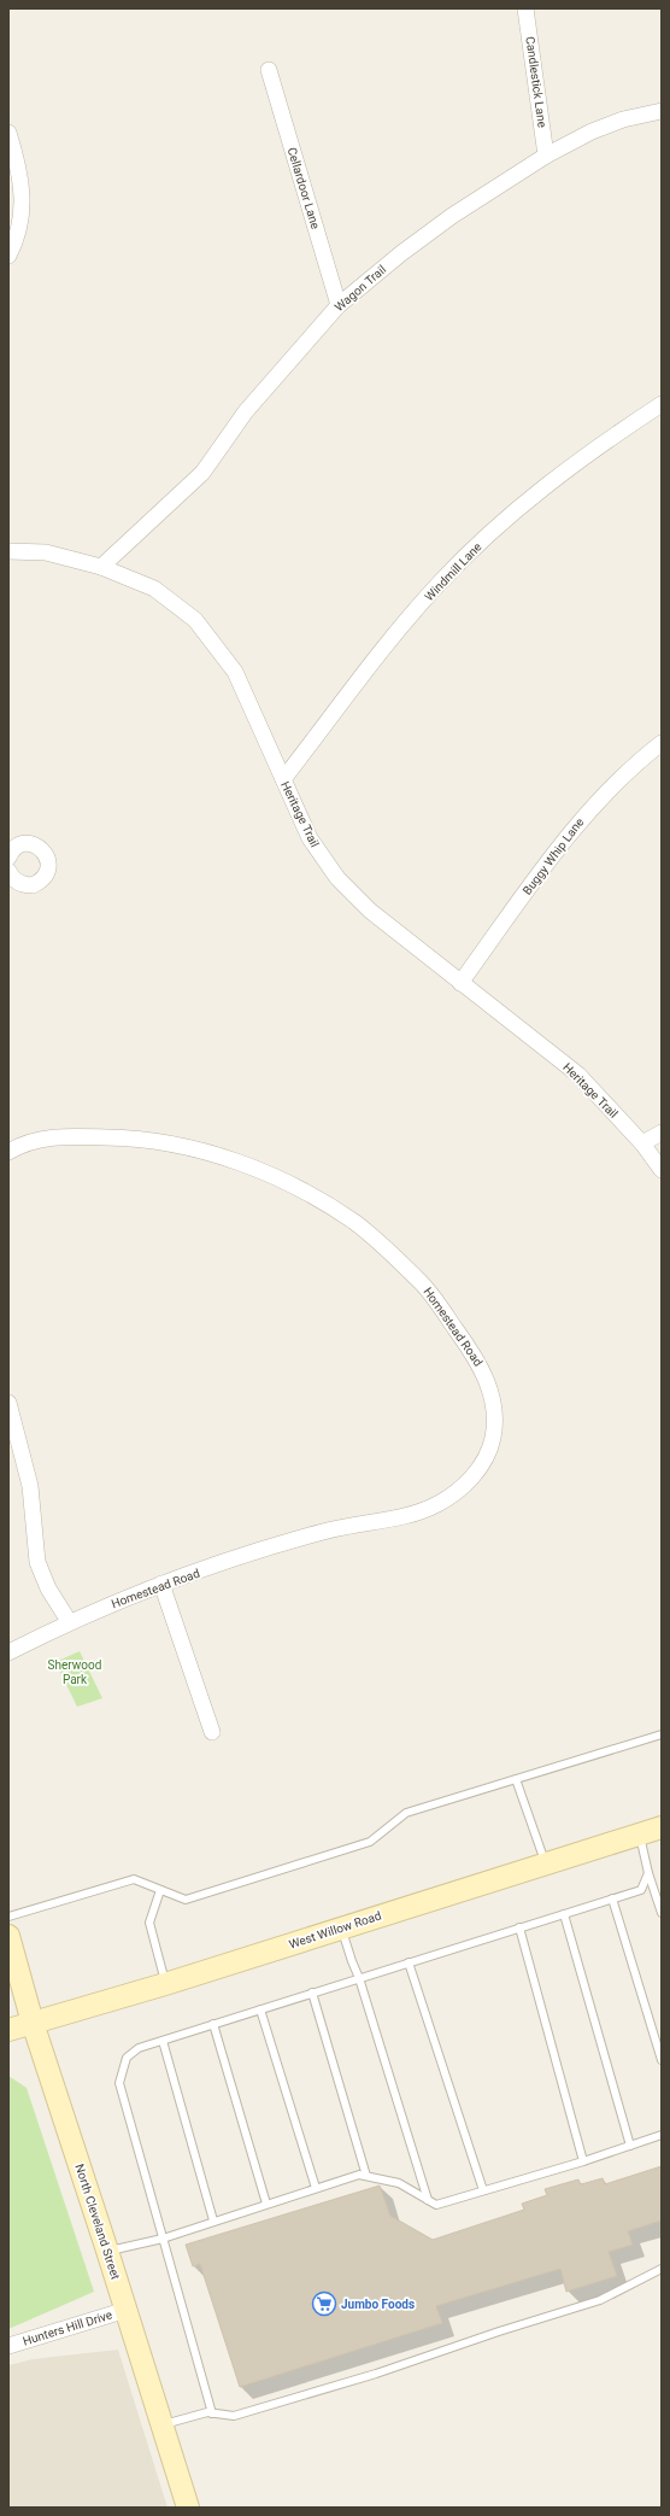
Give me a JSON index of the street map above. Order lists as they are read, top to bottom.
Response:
{
  "streets": {
    "main road": ["West Willow Road", "North Cleveland Street"],
    "street": [
      "Candlestick Lane",
      "Cellardoor Lane",
      "Wagon Trail",
      "Windmill Lane",
      "Heritage Trail",
      "Buggy Whip Lane",
      "Homestead Road",
      "Hunters Hill Drive"
    ]
  },
  "crossings": [
    ["Candlestick Lane", "Wagon Trail"],
    ["Cellardoor Lane", "Wagon Trail"],
    ["Wagon Trail", "Heritage Trail"],
    ["Windmill Lane", "Heritage Trail"],
    ["Heritage Trail", "Buggy Whip Lane"],
    ["West Willow Road", "North Cleveland Street"],
    ["North Cleveland Street", "Hunters Hill Drive"]
  ],
  "parks": ["Sherwood Park"],
  "places": {
    "supermarket": ["Jumbo Foods"]
  }
}
